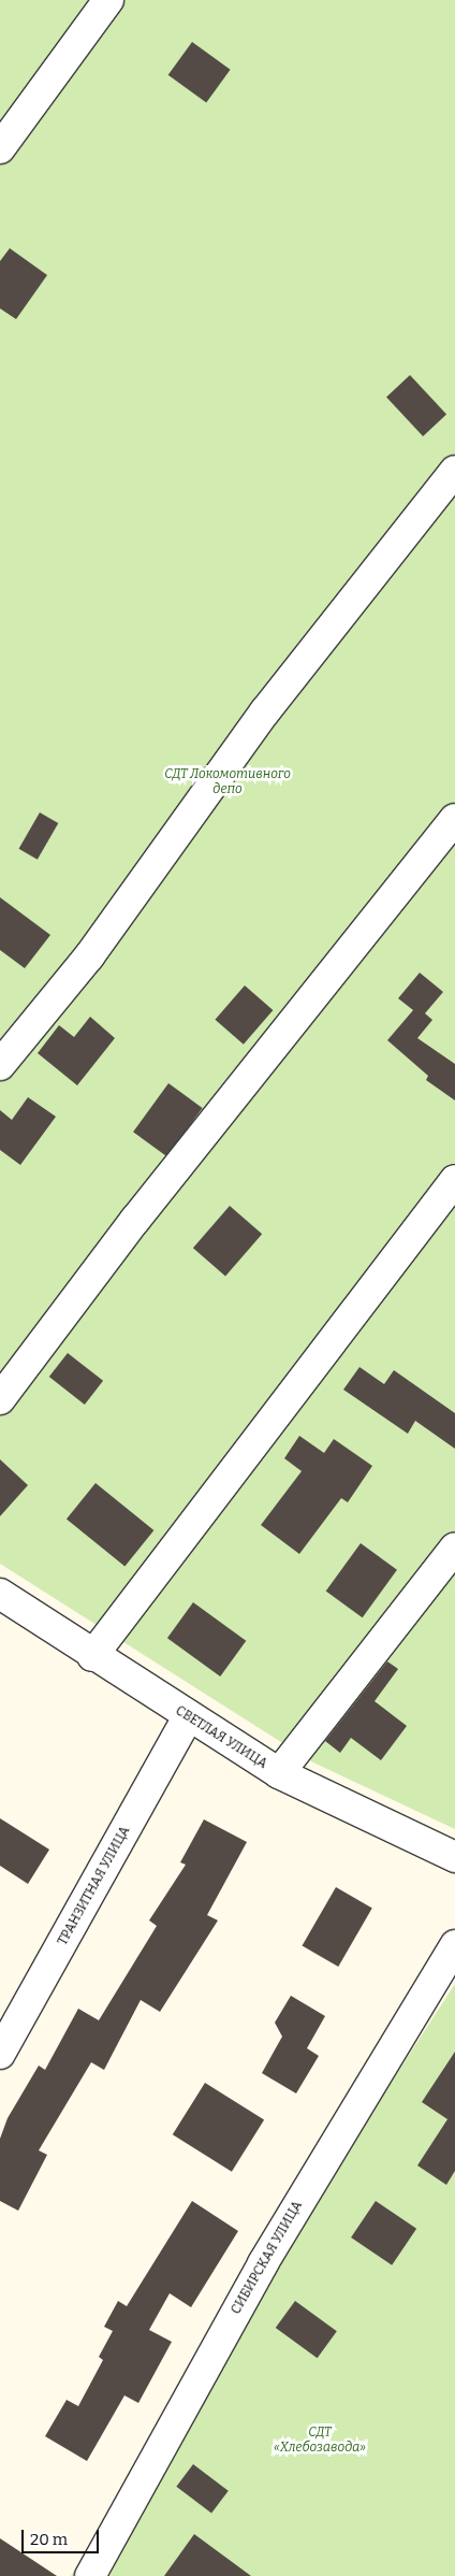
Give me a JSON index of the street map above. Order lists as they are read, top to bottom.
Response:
{
  "streets": {
    "street": ["СВЕТЛАЯ УЛИЦА", "ТРАНЗИТНАЯ УЛИЦА", "СИБИРСКАЯ УЛИЦА"]
  },
  "crossings": [
    ["СВЕТЛАЯ УЛИЦА", "ТРАНЗИТНАЯ УЛИЦА"]
  ],
  "parks": ["СДТ Локомотивного депо", "СДТ «Хлебозавода»"],
  "scale_bar": "20 m"
}
